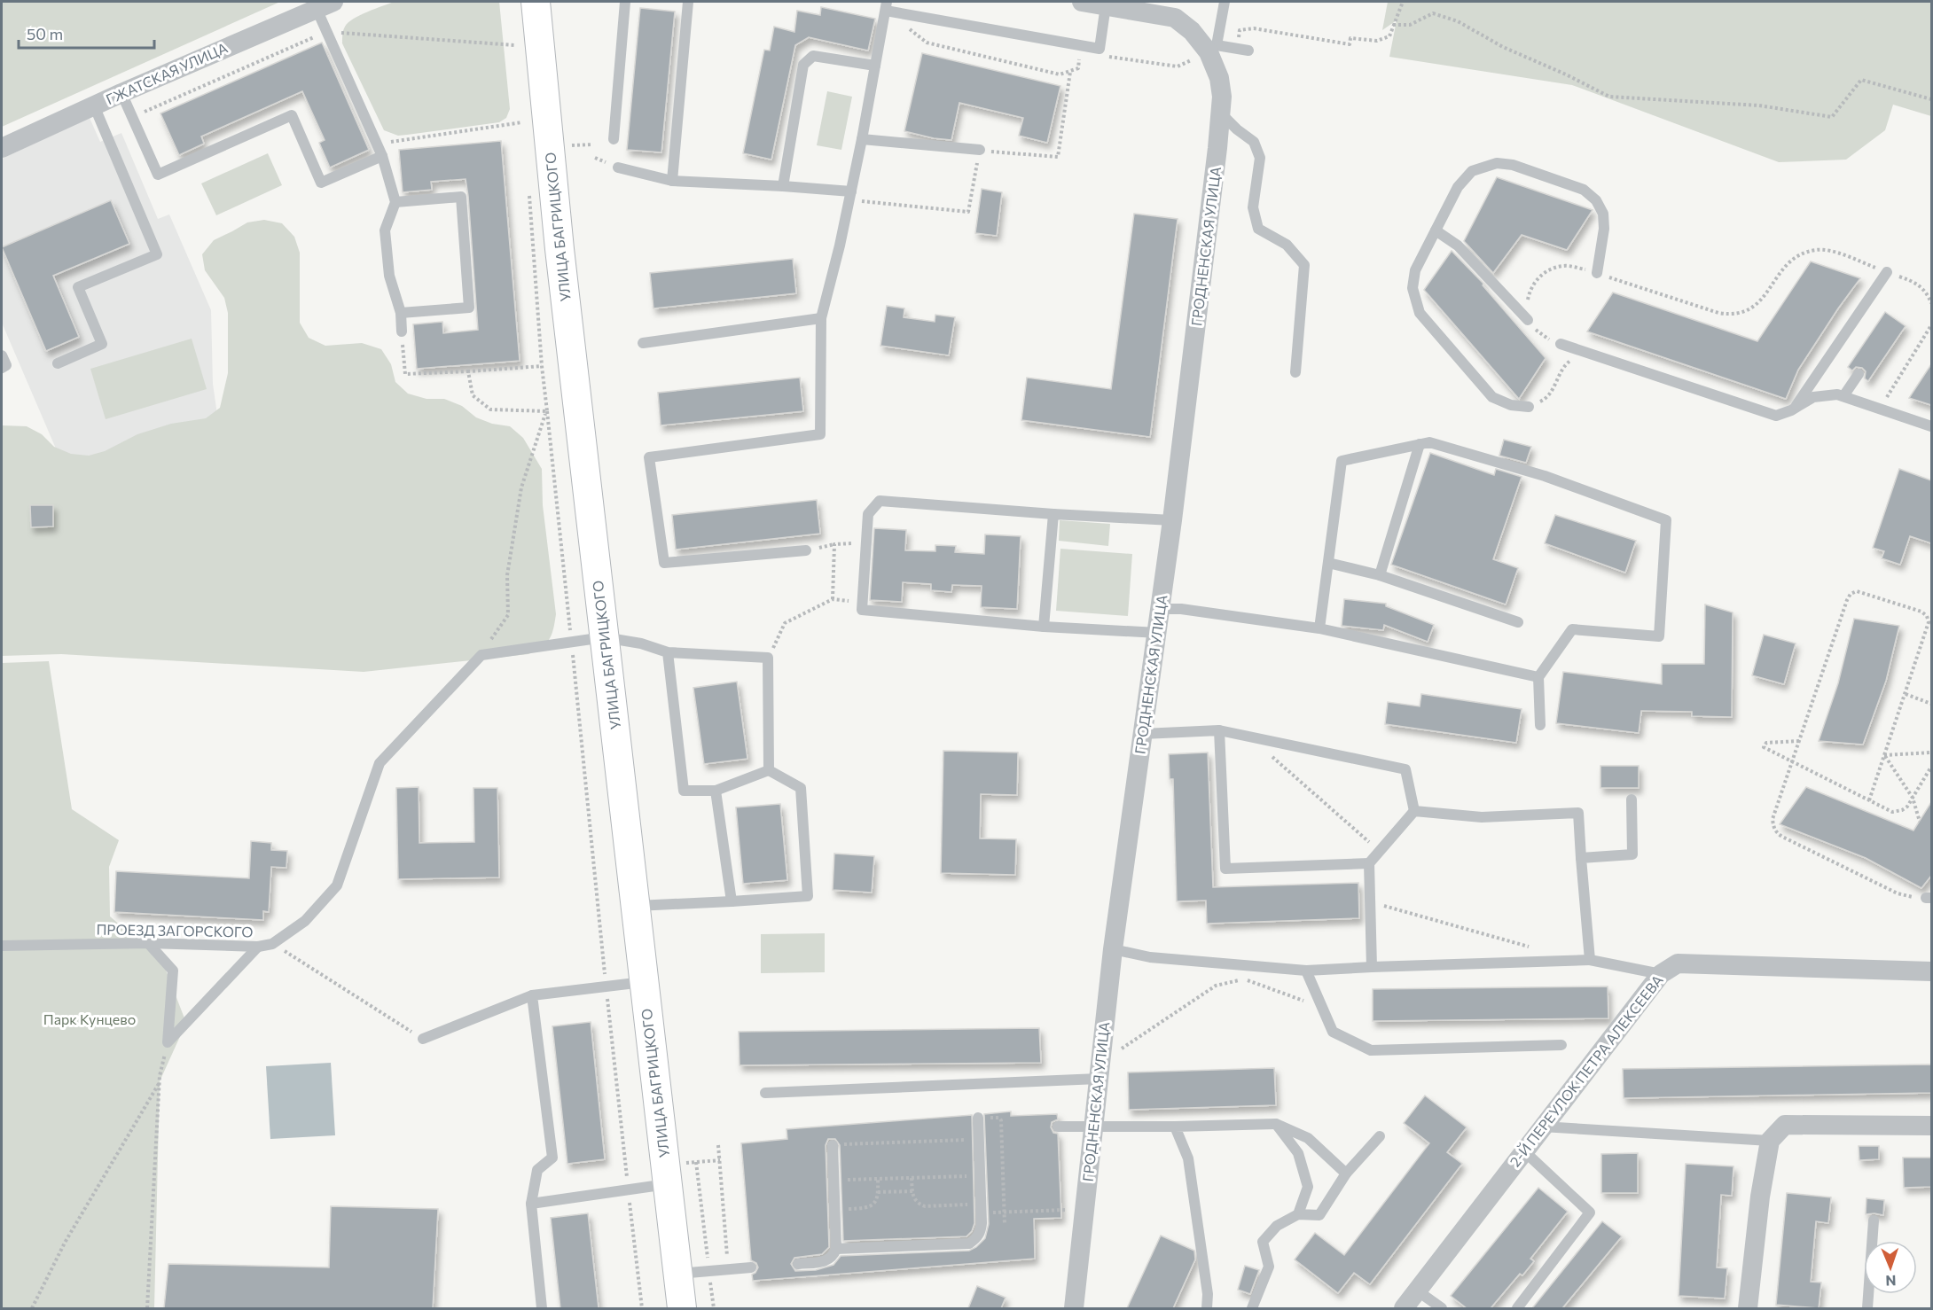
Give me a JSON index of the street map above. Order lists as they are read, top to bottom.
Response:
{
  "streets": {
    "street": [
      "ГЖАТСКАЯ УЛИЦА",
      "УЛИЦА БАГРИЦКОГО",
      "ГРОДНЕНСКАЯ УЛИЦА",
      "2-Й ПЕРЕУЛОК ПЕТРА АЛЕКСЕЕВА"
    ],
    "lane": ["ПРОЕЗД ЗАГОРСКОГО"]
  },
  "parks": ["Парк Кунцево"],
  "scale_bar": "50 m",
  "north": "bottom"
}
